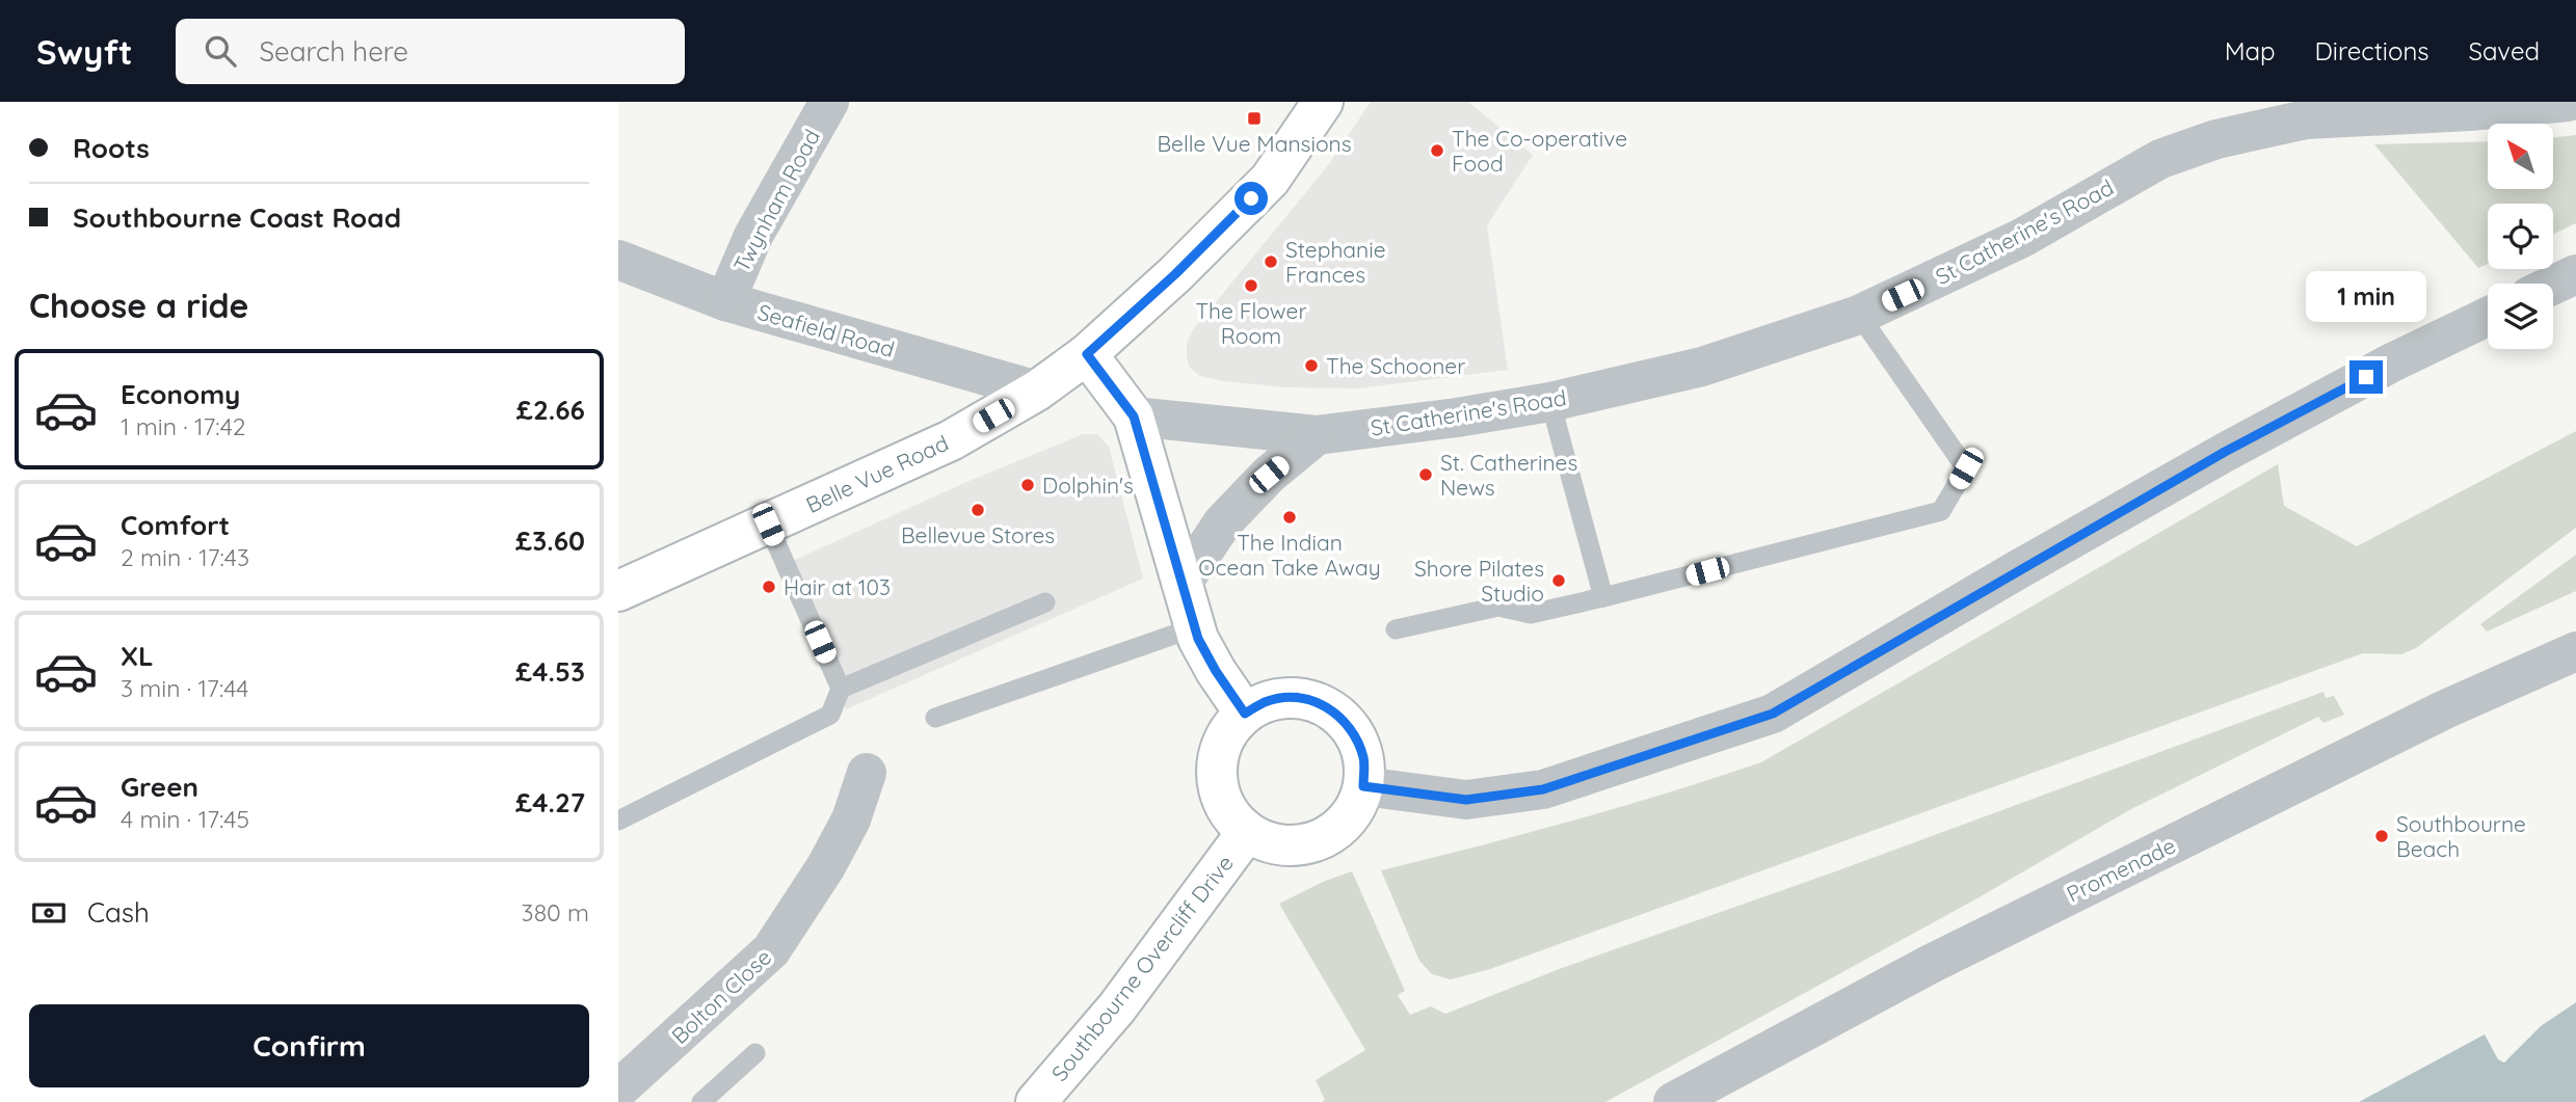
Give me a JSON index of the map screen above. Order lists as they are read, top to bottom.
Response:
{
  "streets": {
    "street": [
      "Twynham Road",
      "St Catherine's Road",
      "Seafield Road",
      "Belle Vue Road",
      "Promenade",
      "Southbourne Overcliff Drive",
      "Bolton Close"
    ]
  },
  "crossings": [
    ["Twynham Road", "Seafield Road"],
    ["Seafield Road", "Belle Vue Road"]
  ],
  "places": {
    "transit": ["Belle Vue Mansions"],
    "other": [
      "The Co-operative Food",
      "Stephanie Frances",
      "The Flower Room",
      "The Schooner",
      "St. Catherines News",
      "Dolphin's",
      "Bellevue Stores",
      "The Indian Ocean Take Away",
      "Shore Pilates Studio",
      "Hair at 103",
      "Southbourne Beach"
    ]
  },
  "north": "top left",
  "page": {
    "header": "Swyft",
    "search": "Search here",
    "nav": ["Map", "Directions", "Saved"],
    "banner": ["Roots", "Southbourne Coast Road"],
    "heading": "Choose a ride",
    "bubble": "1 min",
    "list": [
      {
        "name": "Economy",
        "note": "1 min · 17:42",
        "value": "£2.66"
      },
      {
        "name": "Comfort",
        "note": "2 min · 17:43",
        "value": "£3.60"
      },
      {
        "name": "XL",
        "note": "3 min · 17:44",
        "value": "£4.53"
      },
      {
        "name": "Green",
        "note": "4 min · 17:45",
        "value": "£4.27"
      }
    ],
    "pay": ["Cash", "380 m"],
    "buttons": "Confirm"
  }
}
